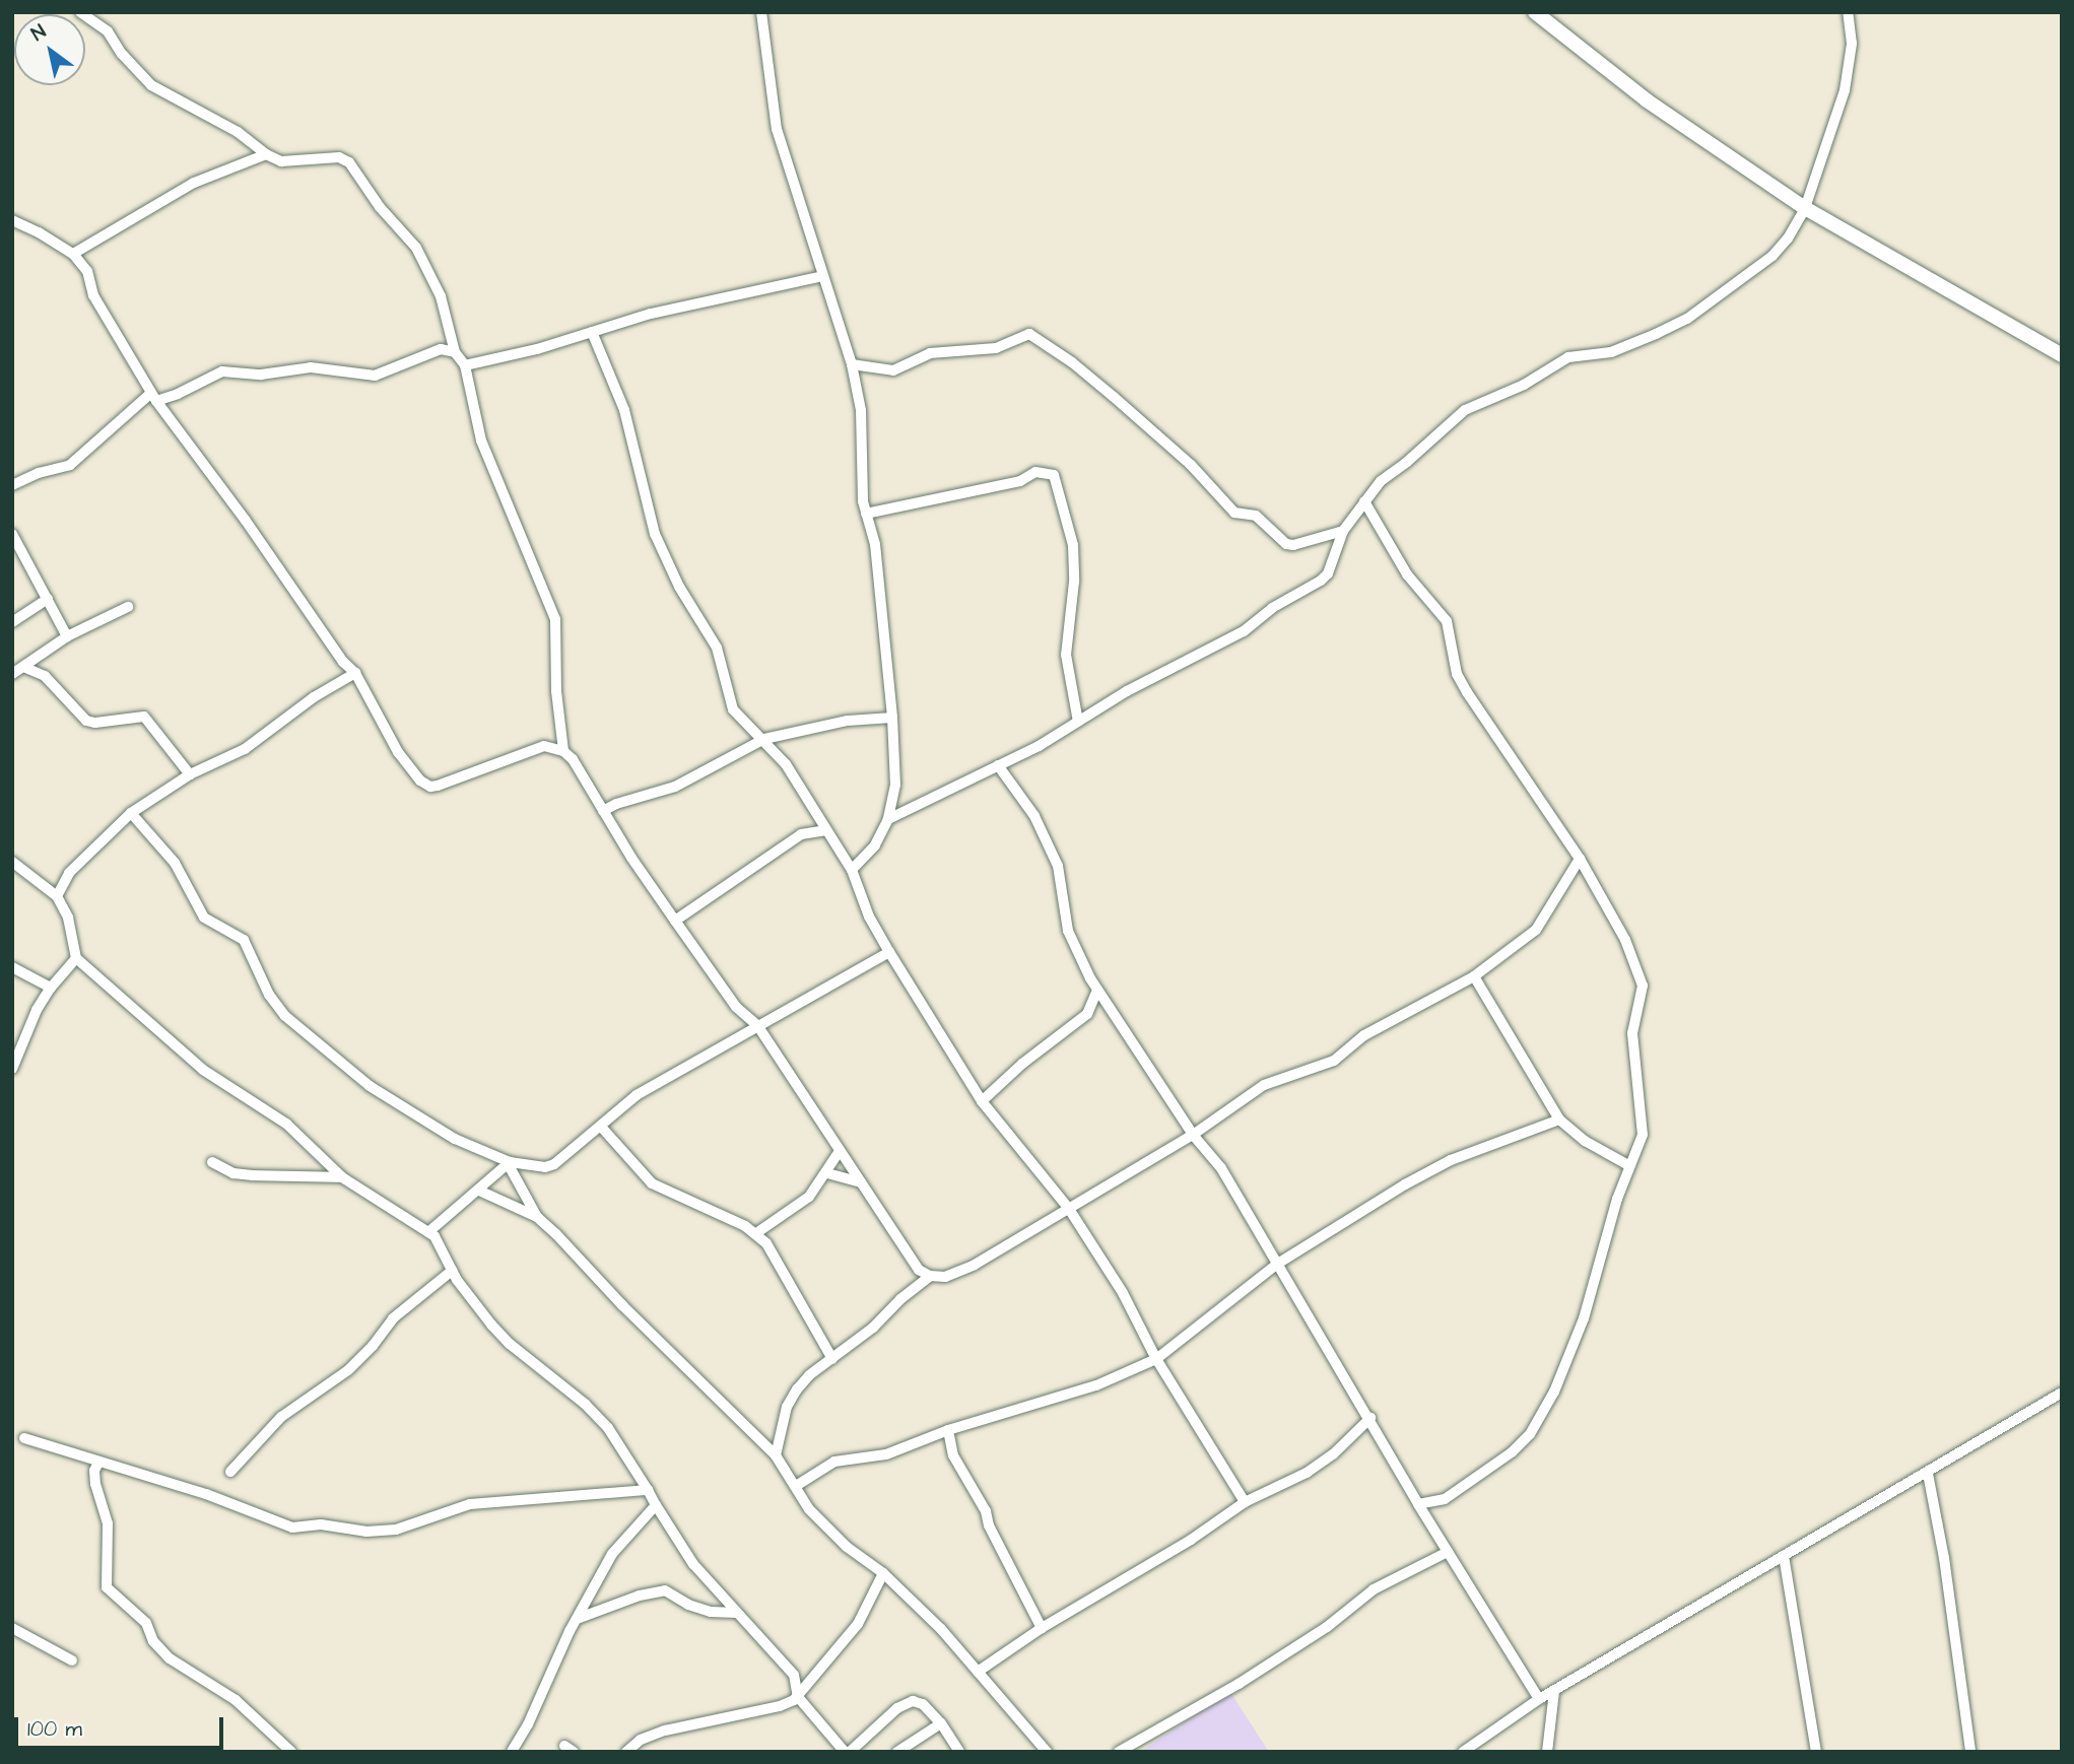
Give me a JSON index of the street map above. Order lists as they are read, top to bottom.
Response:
{
  "scale_bar": "100 m",
  "north": "top left"
}
